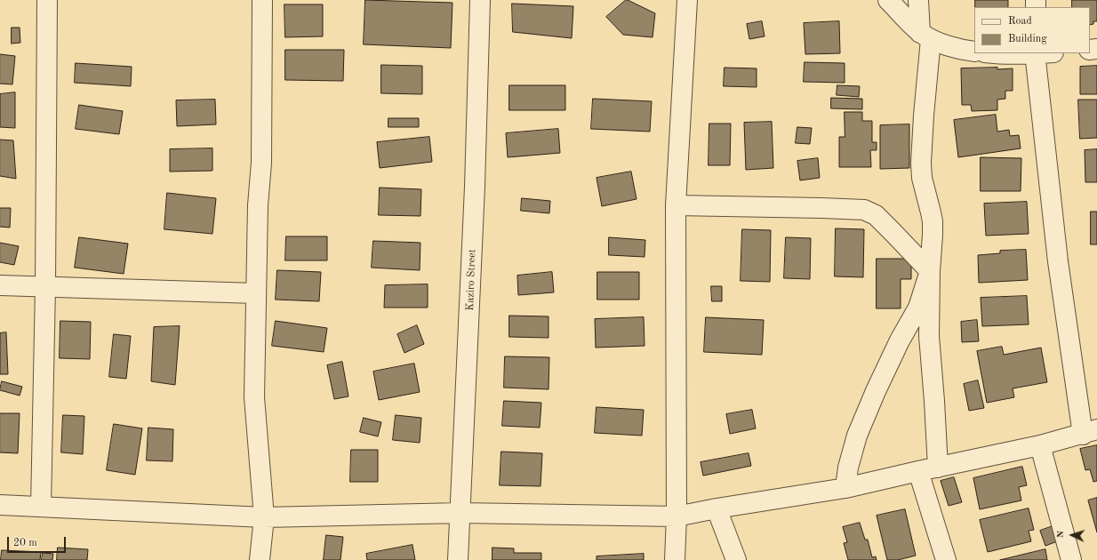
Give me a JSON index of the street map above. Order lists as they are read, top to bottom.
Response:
{
  "streets": {
    "street": ["Kaziro Street"]
  },
  "legend": ["Road", "Building"],
  "scale_bar": "20 m",
  "north": "left"
}
